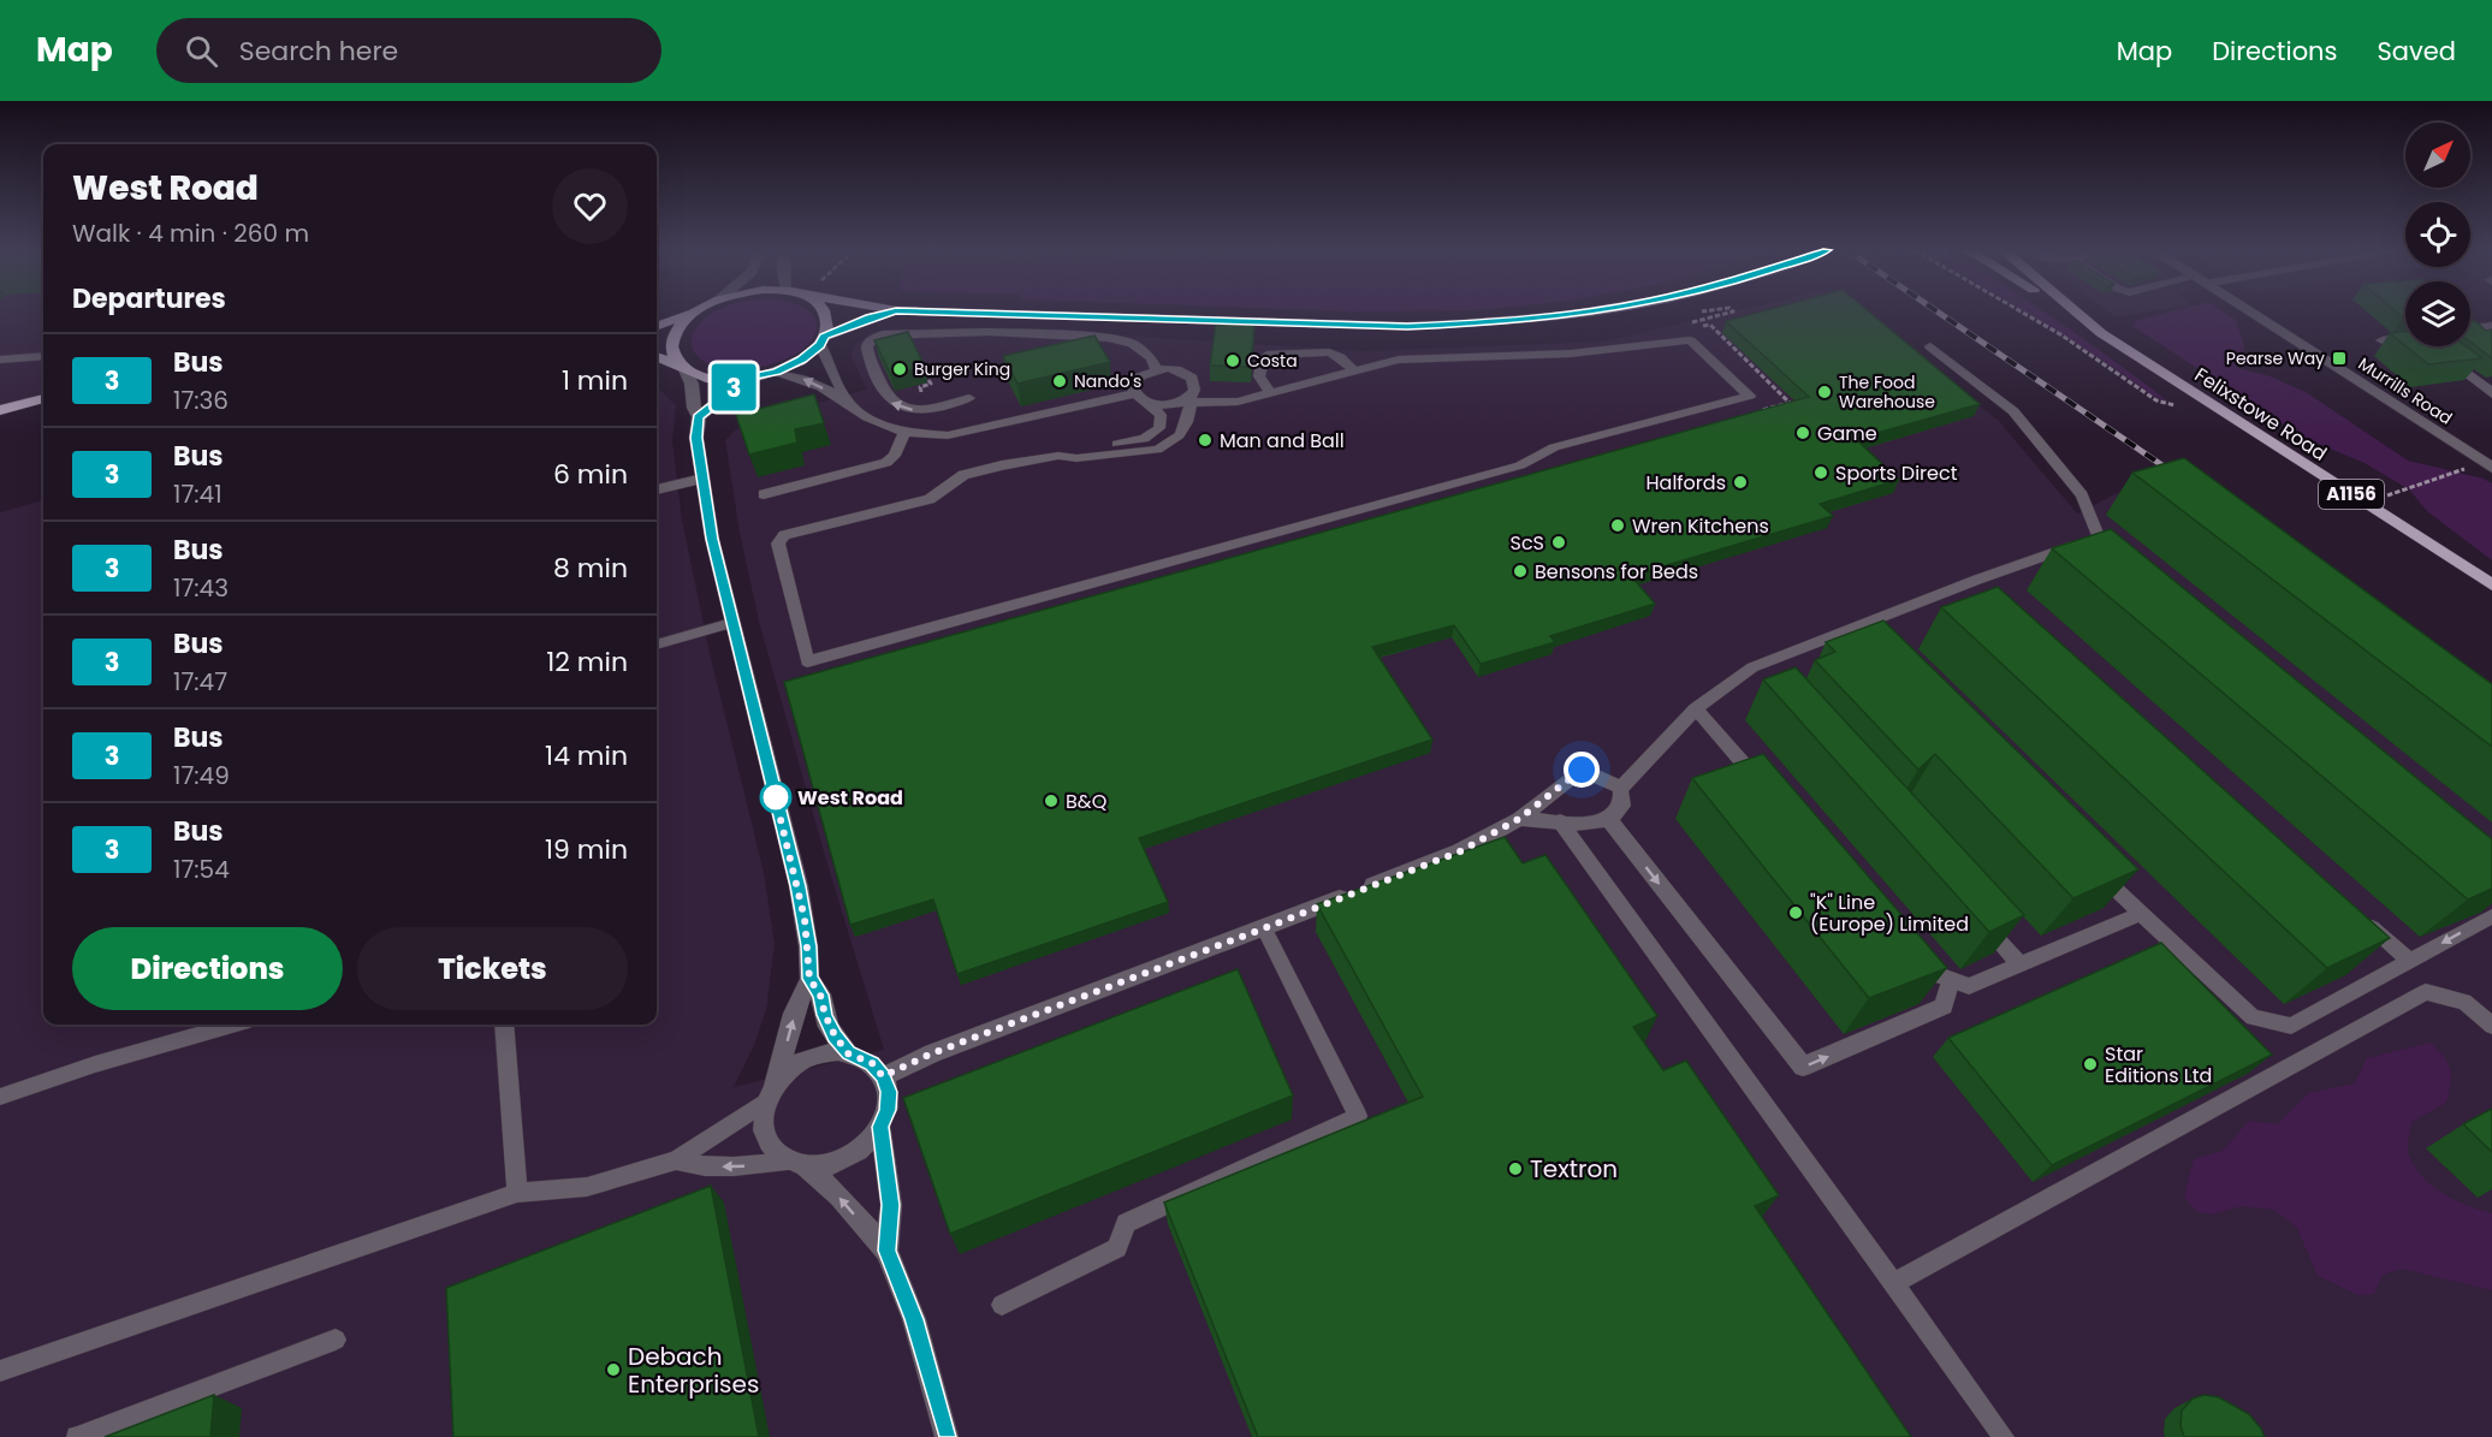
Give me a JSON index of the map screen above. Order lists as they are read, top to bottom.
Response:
{
  "streets": {
    "main road": ["Felixstowe Road", "A1156"],
    "street": ["Murrills Road"]
  },
  "places": {
    "transit": ["Pearse Way"],
    "other": [
      "Costa",
      "Burger King",
      "Nando's",
      "The Food Warehouse",
      "Game",
      "Man and Ball",
      "Sports Direct",
      "Halfords",
      "Wren Kitchens",
      "ScS",
      "Bensons for Beds",
      "West Road",
      "B&Q",
      "\"K\" Line (Europe) Limited",
      "Star Editions Ltd",
      "Textron",
      "Debach Enterprises"
    ]
  },
  "lines": ["bus line 3"],
  "north": "top right",
  "page": {
    "header": "Map",
    "search": "Search here",
    "nav": ["Map", "Directions", "Saved"],
    "on_map": "3",
    "heading": [
      ["West Road", "Walk · 4 min · 260 m"],
      "Departures"
    ],
    "list": [
      {
        "mark": "3",
        "name": "Bus",
        "note": "17:36",
        "value": "1 min"
      },
      {
        "mark": "3",
        "name": "Bus",
        "note": "17:41",
        "value": "6 min"
      },
      {
        "mark": "3",
        "name": "Bus",
        "note": "17:43",
        "value": "8 min"
      },
      {
        "mark": "3",
        "name": "Bus",
        "note": "17:47",
        "value": "12 min"
      },
      {
        "mark": "3",
        "name": "Bus",
        "note": "17:49",
        "value": "14 min"
      },
      {
        "mark": "3",
        "name": "Bus",
        "note": "17:54",
        "value": "19 min"
      }
    ],
    "buttons": ["Directions", "Tickets"]
  }
}
